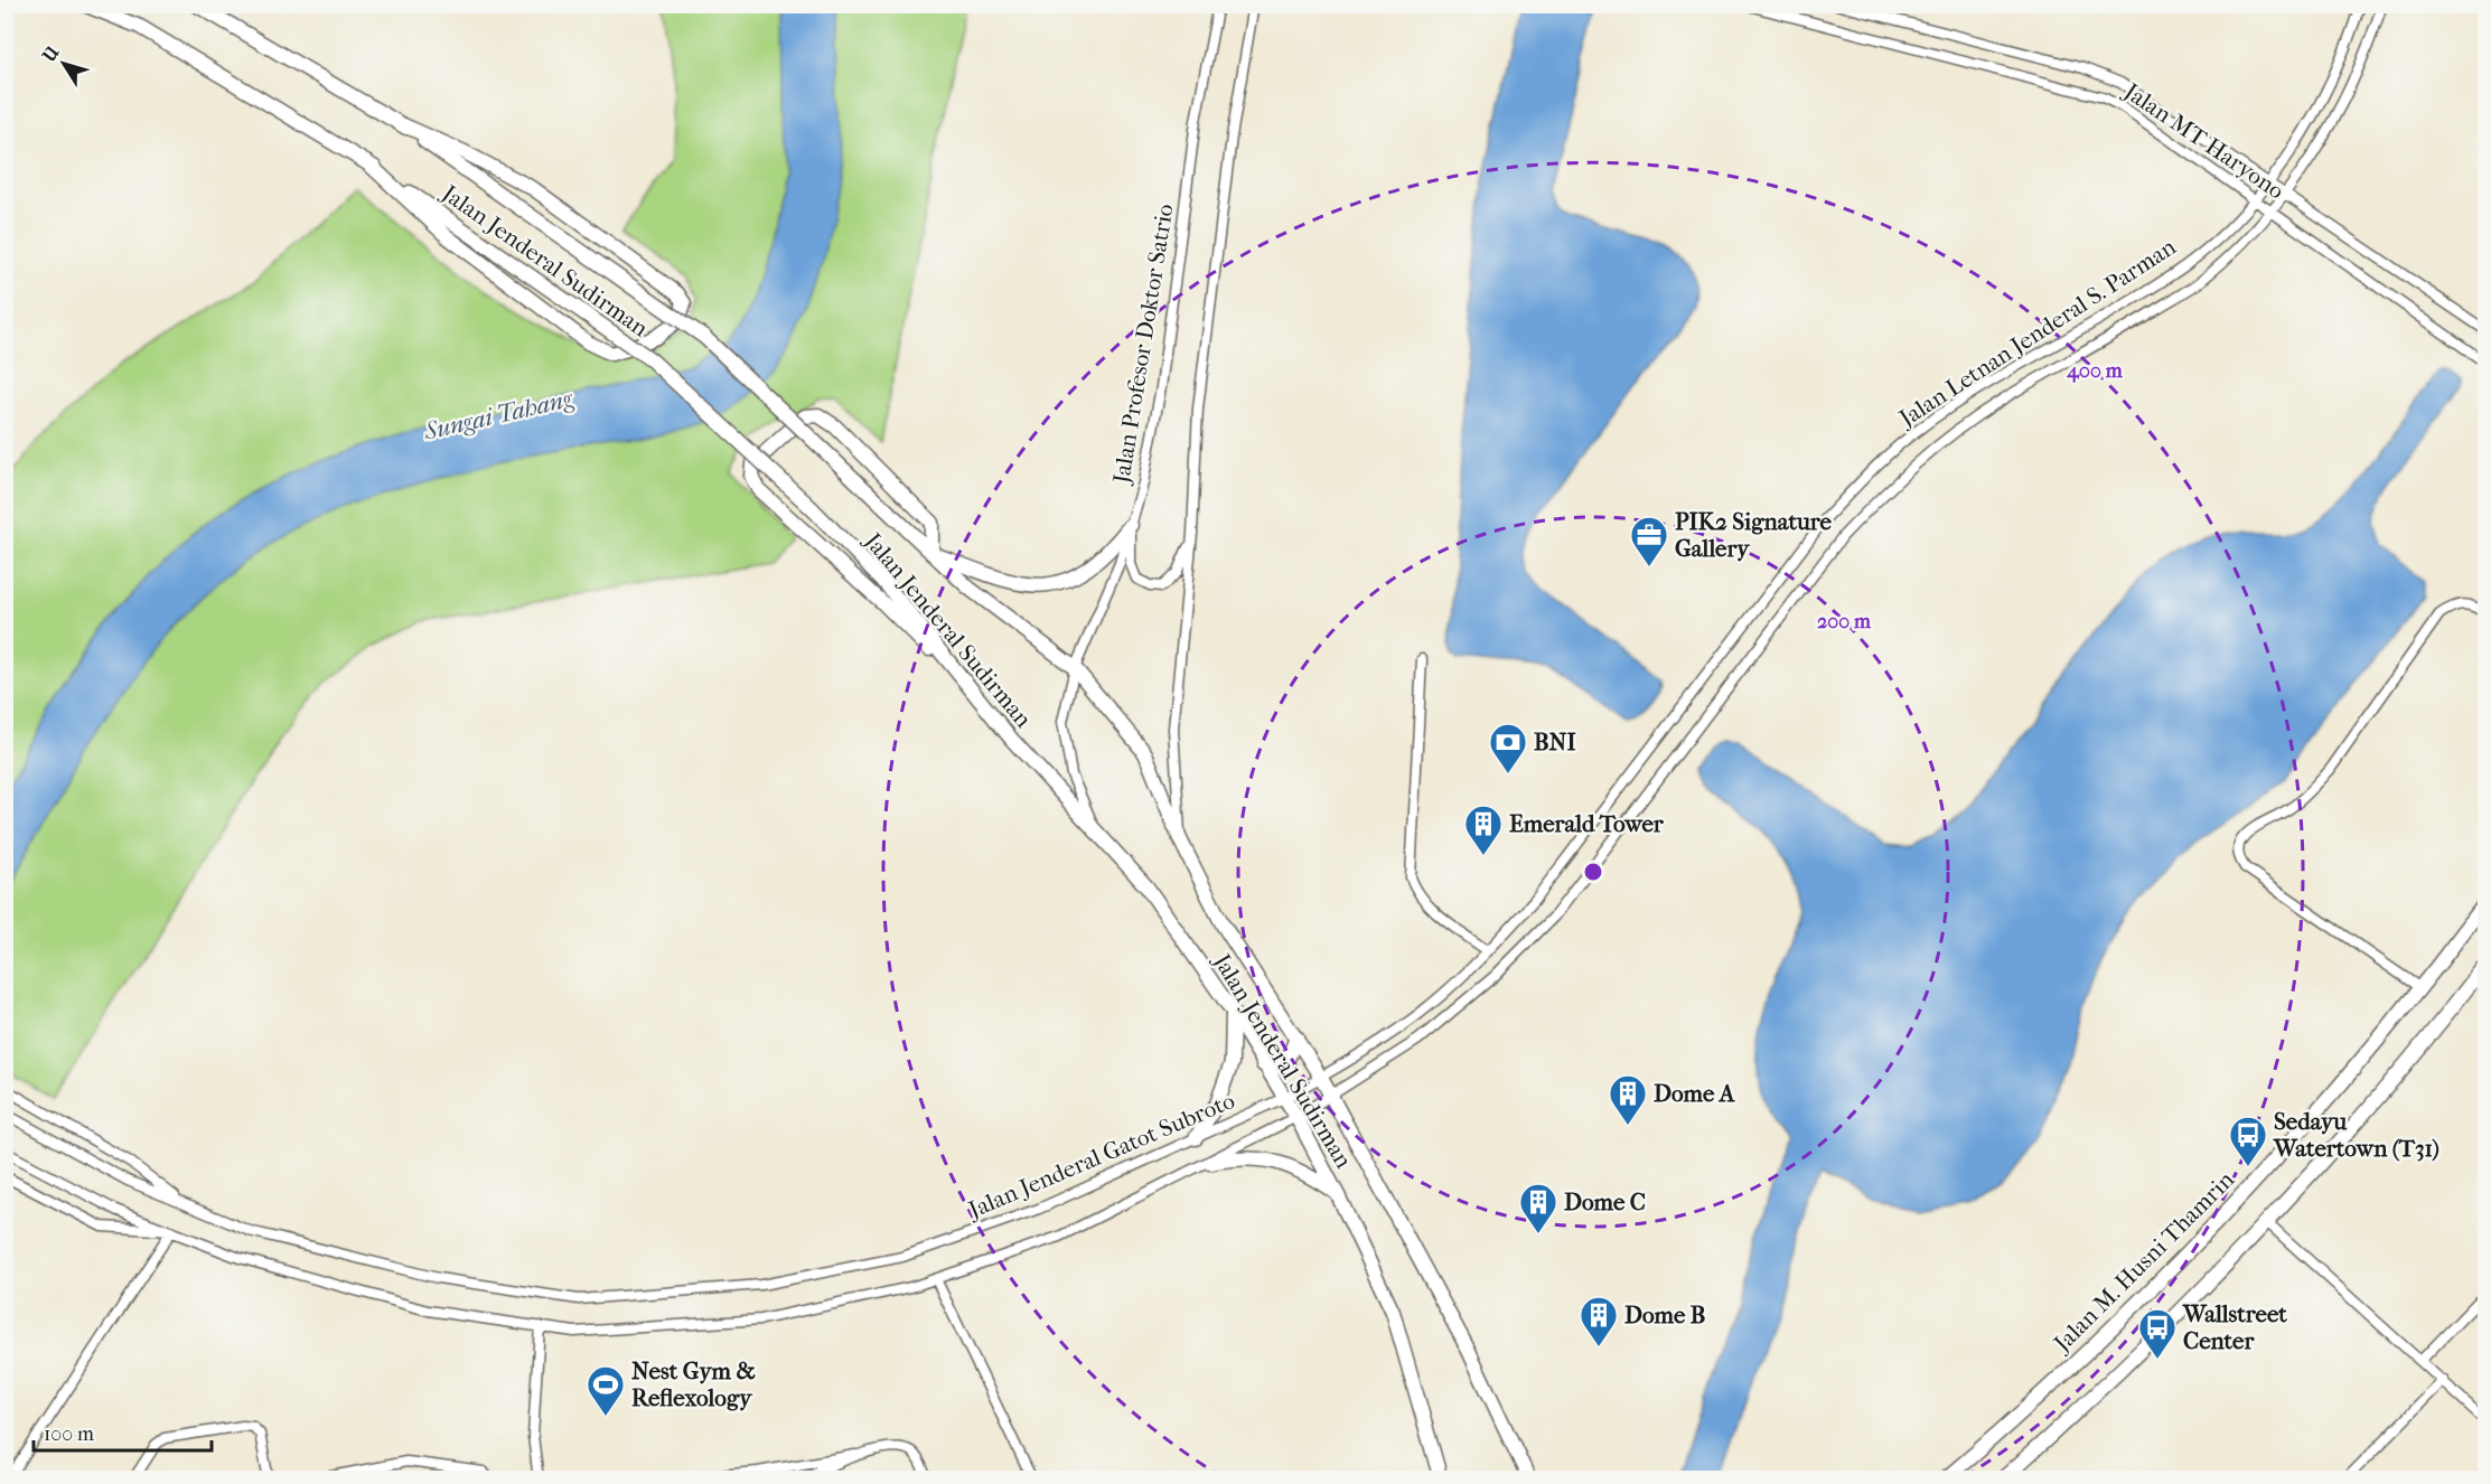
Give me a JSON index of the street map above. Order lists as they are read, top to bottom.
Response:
{
  "streets": {
    "street": [
      "Jalan MT Haryono",
      "Jalan Jenderal Sudirman",
      "Jalan Letnan Jenderal S. Parman",
      "Jalan Profesor Doktor Satrio",
      "Jalan Jenderal Gatot Subroto",
      "Jalan M. Husni Thamrin"
    ]
  },
  "crossings": [
    ["Jalan MT Haryono", "Jalan Letnan Jenderal S. Parman"],
    ["Jalan Jenderal Sudirman", "Jalan Letnan Jenderal S. Parman"],
    ["Jalan Jenderal Sudirman", "Jalan Profesor Doktor Satrio"],
    ["Jalan Jenderal Sudirman", "Jalan Jenderal Gatot Subroto"],
    ["Jalan Letnan Jenderal S. Parman", "Jalan Jenderal Gatot Subroto"]
  ],
  "water": ["Sungai Tahang"],
  "places": {
    "office": ["PIK2 Signature Gallery"],
    "bank": ["BNI"],
    "building": [
      "Emerald Tower",
      "Dome A",
      "Dome C",
      "Dome B"
    ],
    "bus stop": ["Sedayu Watertown (T31)", "Wallstreet Center"],
    "sports": ["Nest Gym & Reflexology"]
  },
  "scale_bar": "100 m",
  "north": "top left",
  "rings": ["400 m", "200 m"]
}
